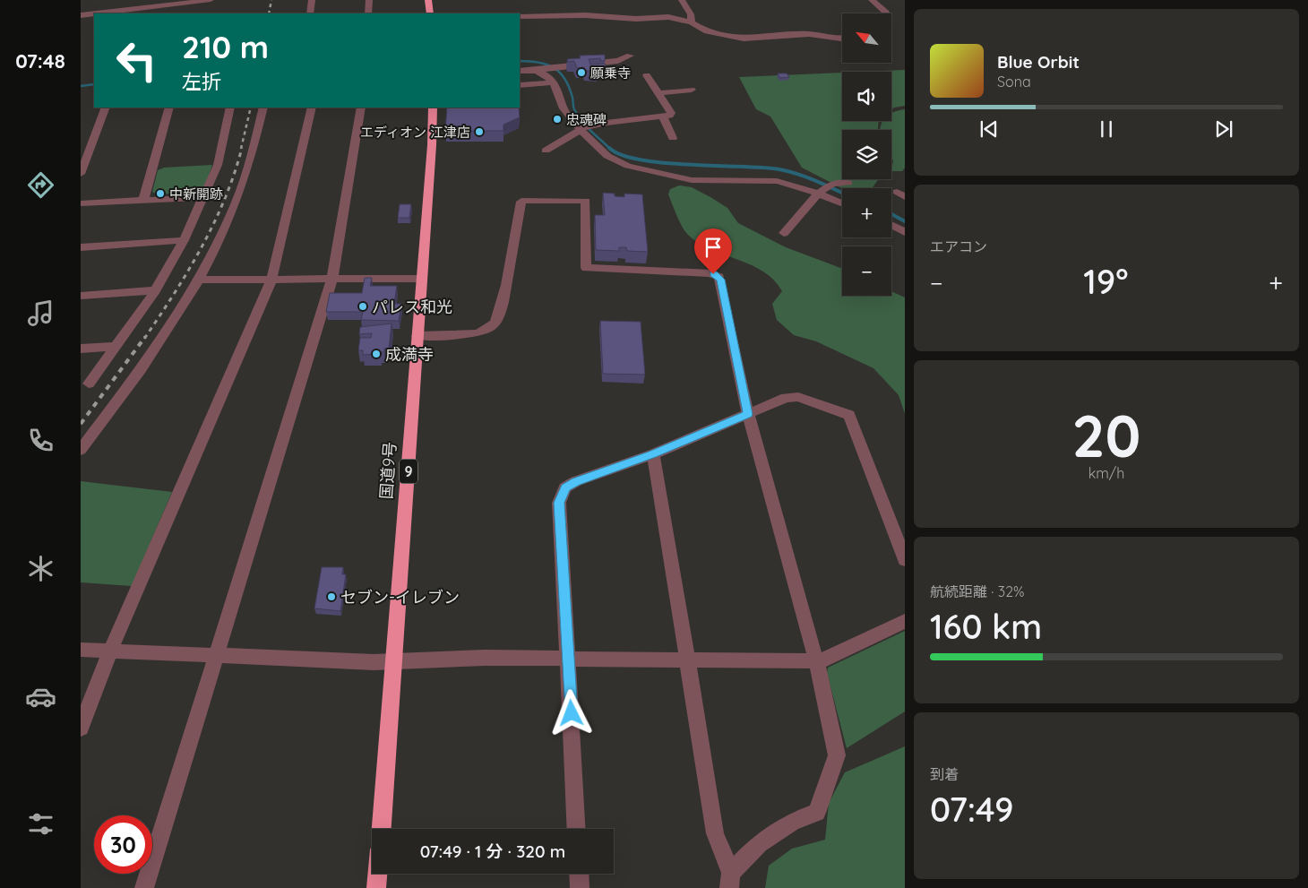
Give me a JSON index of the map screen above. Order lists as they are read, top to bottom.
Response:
{
  "streets": {
    "highway": ["国道9号", "9"]
  },
  "places": [
    "願乗寺",
    "忠魂碑",
    "エディオン 江津店",
    "中新開跡",
    "パレス和光",
    "成満寺",
    "セブン-イレブン"
  ],
  "north": "top left",
  "page": {
    "tabs": "07:48",
    "map_buttons": ["+", "−"],
    "turn": ["210 m", "左折"],
    "song": ["Blue Orbit", "Sona"],
    "tile": [
      "エアコン",
      ["20", "km/h"],
      ["航続距離 · 32%", "160 km"],
      ["到着", "07:49"]
    ],
    "heat": ["−", "19°", "+"],
    "limit": "30",
    "trip": "07:49 · 1 分 · 320 m"
  }
}
